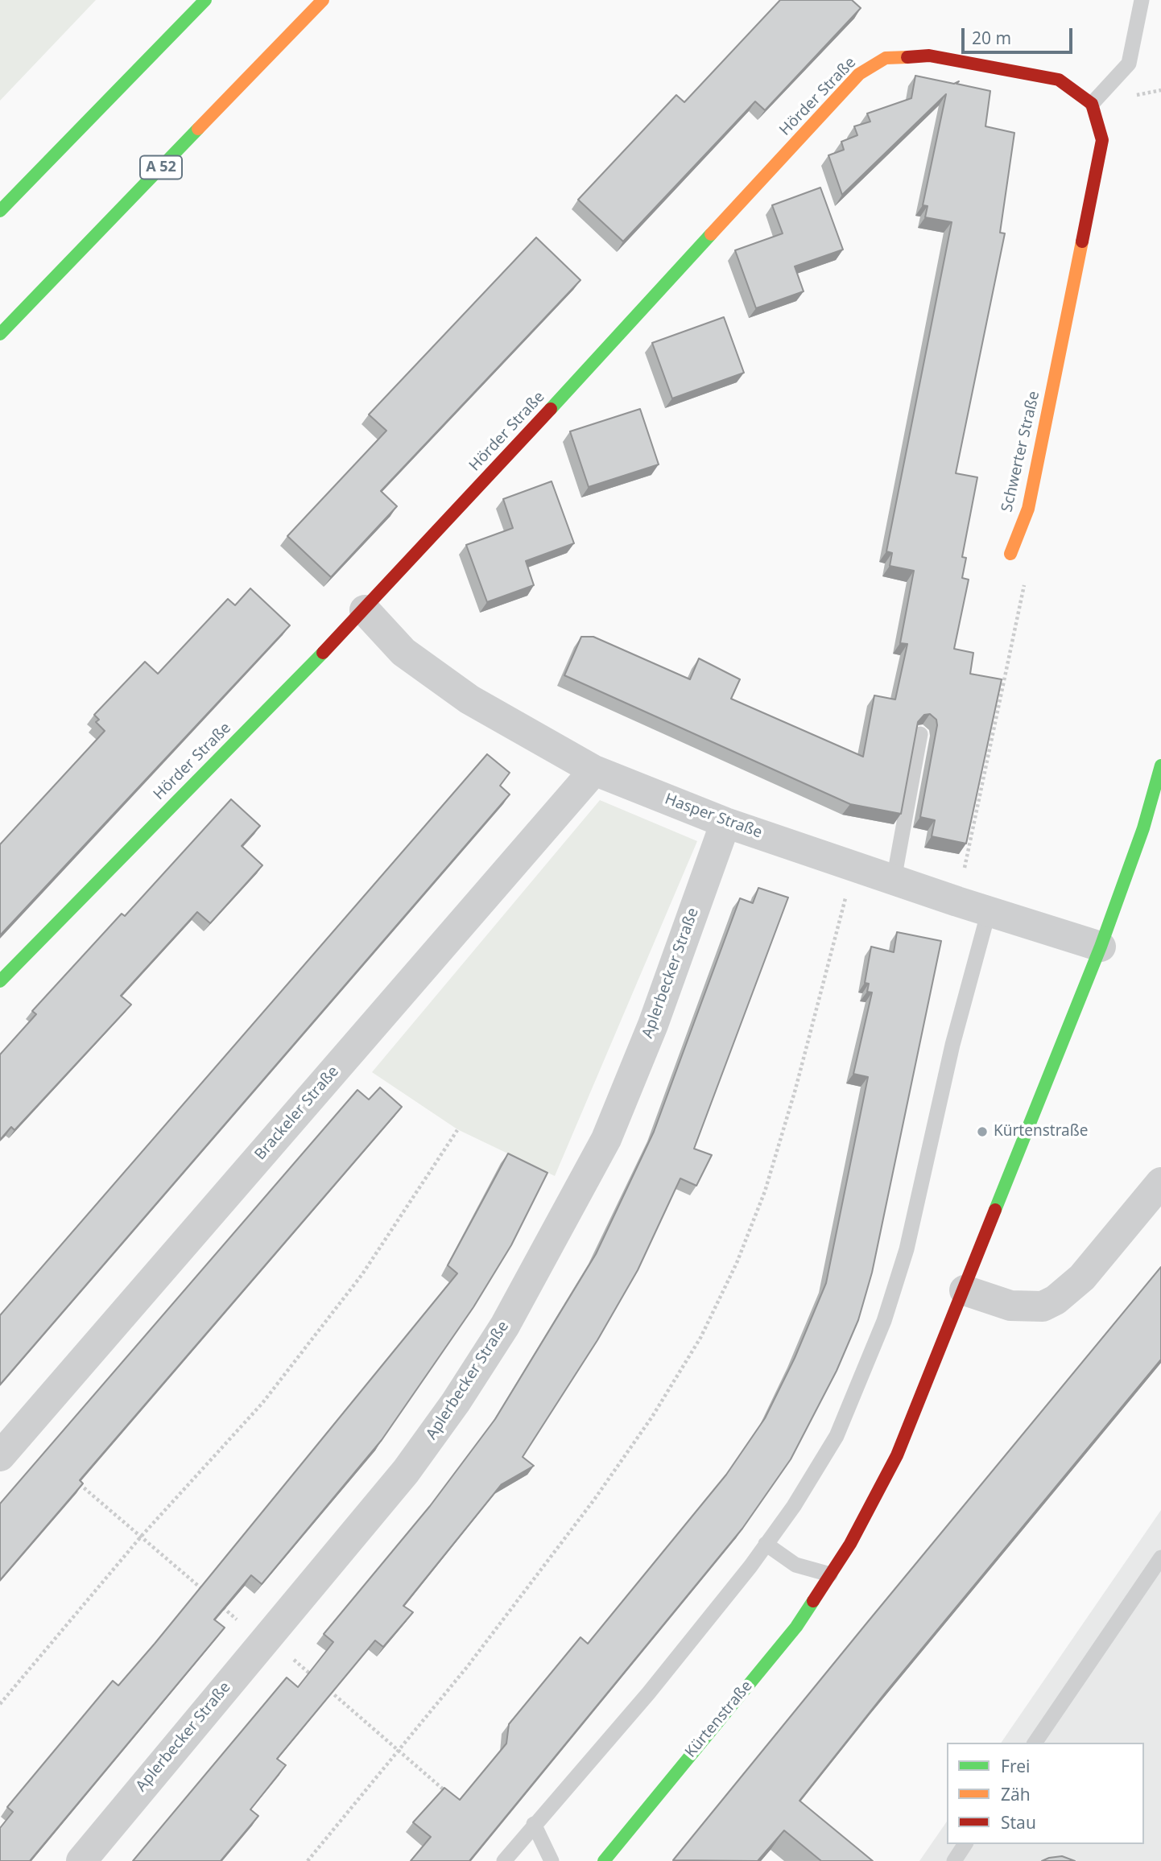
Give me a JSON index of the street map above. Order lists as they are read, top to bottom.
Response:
{
  "streets": {
    "main road": [
      "Hörder Straße",
      "A 52",
      "Schwerter Straße",
      "Kürtenstraße"
    ],
    "street": ["Hasper Straße", "Aplerbecker Straße", "Brackeler Straße"]
  },
  "crossings": [
    ["Hörder Straße", "Schwerter Straße"],
    ["Hörder Straße", "Hasper Straße"],
    ["Hasper Straße", "Aplerbecker Straße"],
    ["Hasper Straße", "Brackeler Straße"],
    ["Hasper Straße", "Kürtenstraße"]
  ],
  "places": ["Kürtenstraße"],
  "legend": ["Frei", "Zäh", "Stau"],
  "scale_bar": "20 m"
}
